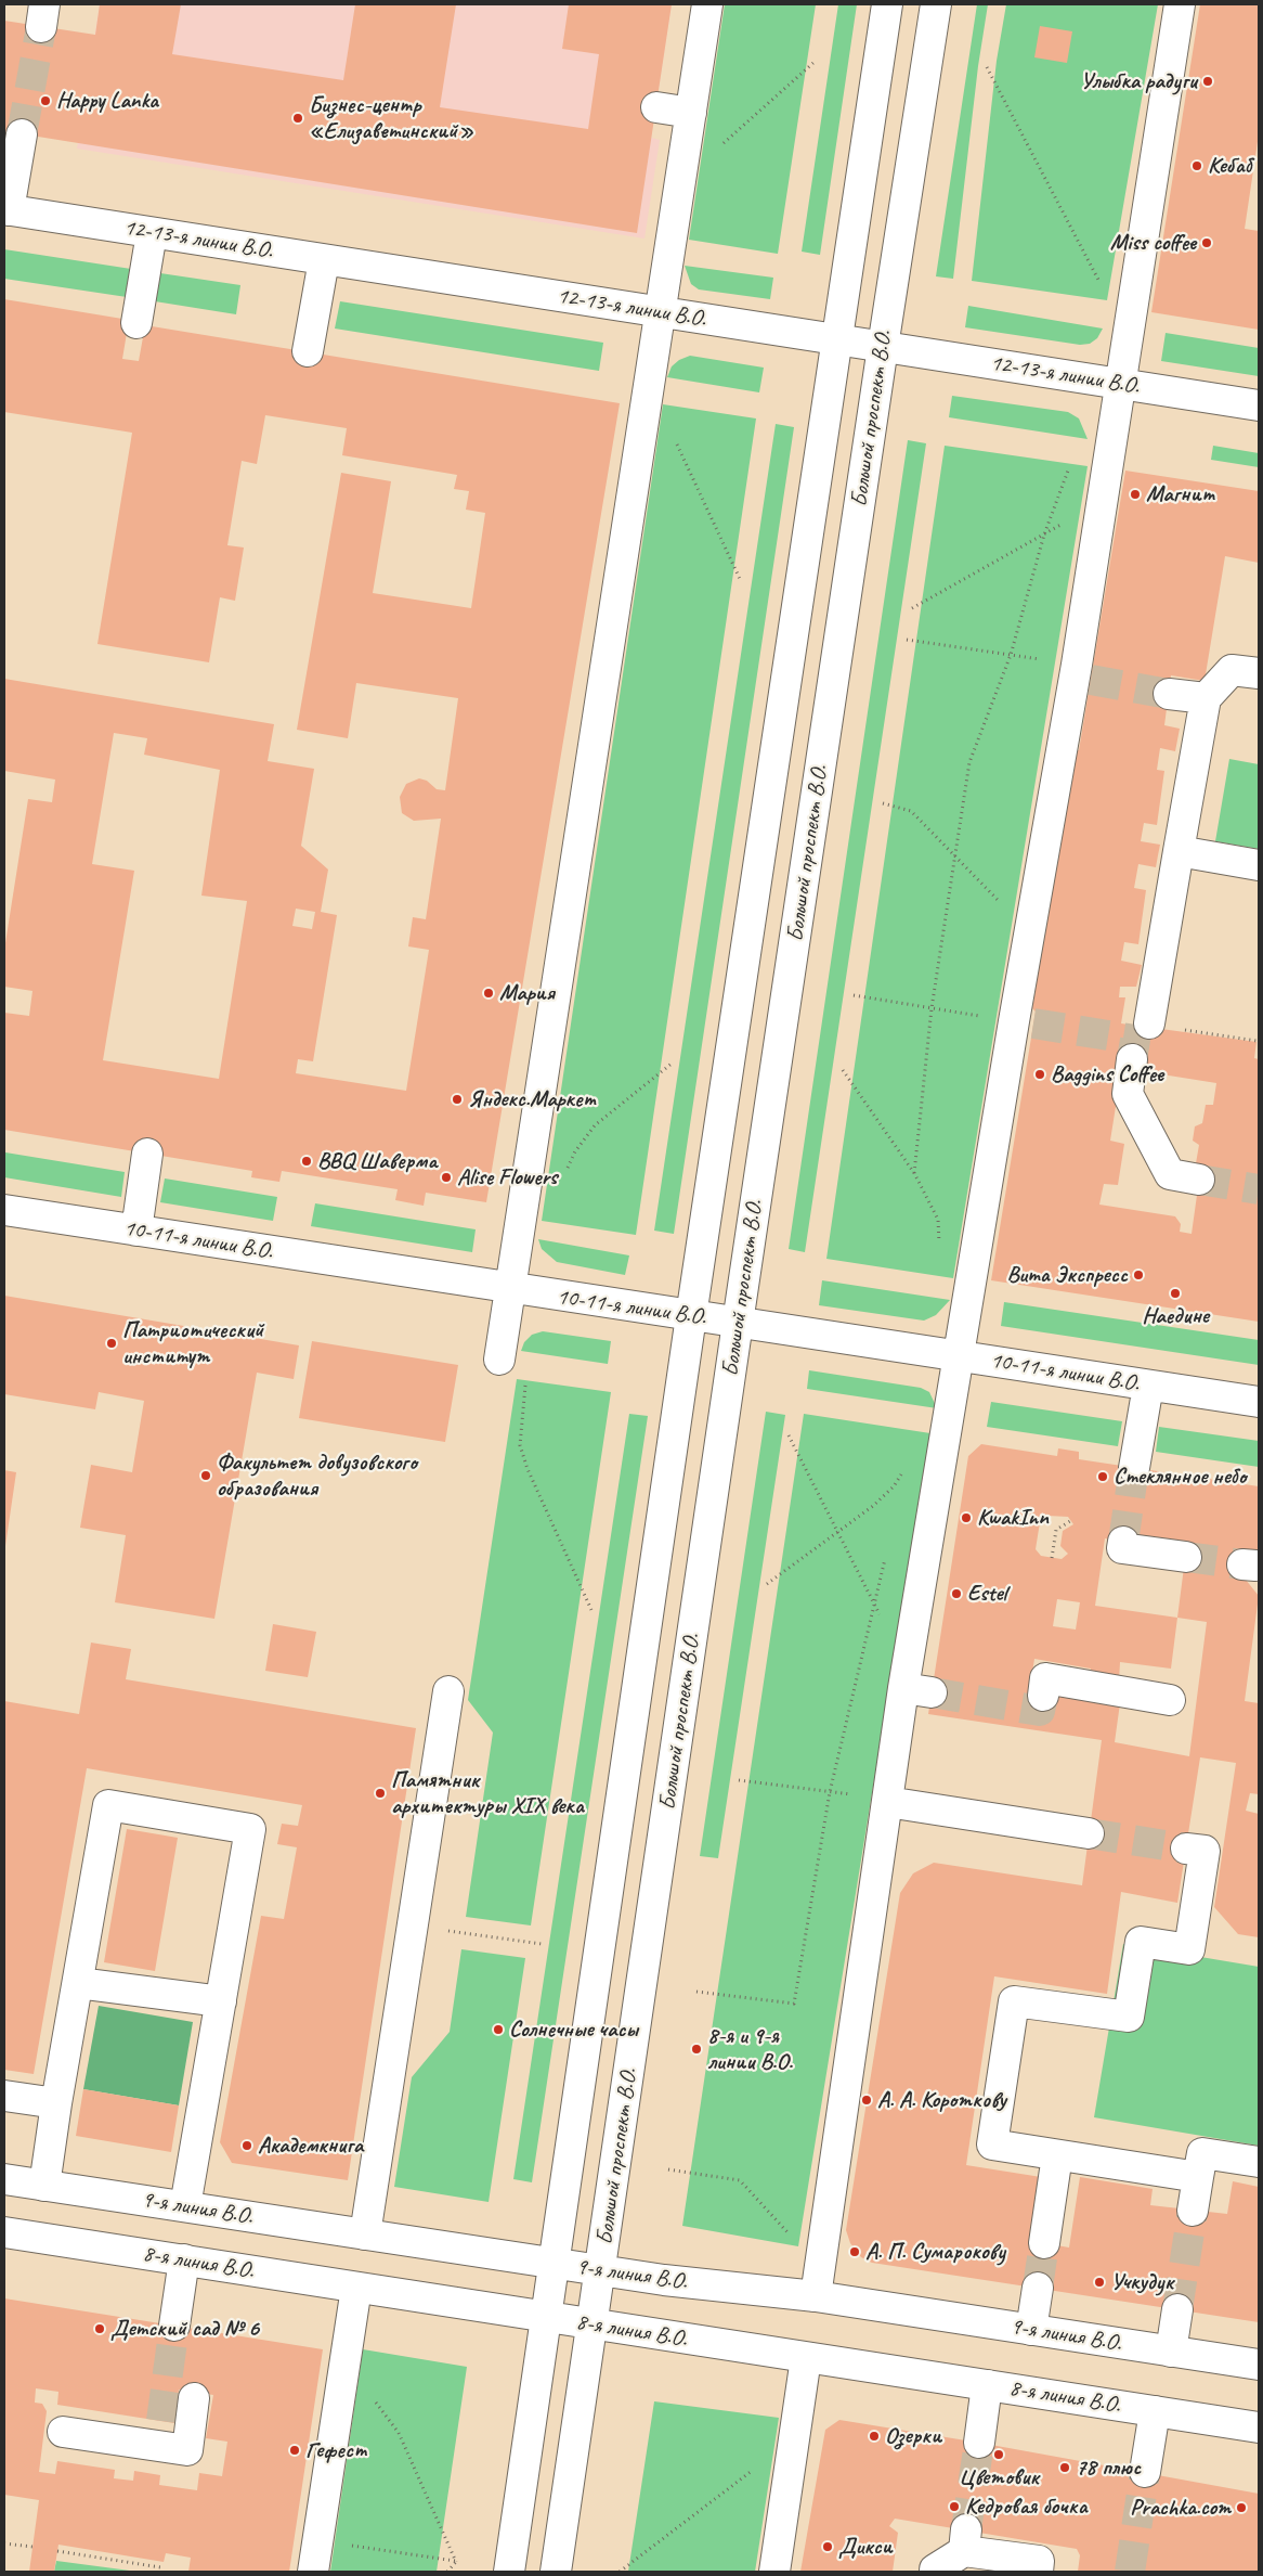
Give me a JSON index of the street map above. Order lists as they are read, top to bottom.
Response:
{
  "streets": {
    "main road": [
      "12-13-я линии В.О.",
      "Большой проспект В.О.",
      "10-11-я линии В.О.",
      "9-я линия В.О.",
      "8-я линия В.О."
    ]
  },
  "crossings": [
    ["12-13-я линии В.О.", "Большой проспект В.О."],
    ["Большой проспект В.О.", "10-11-я линии В.О."],
    ["Большой проспект В.О.", "9-я линия В.О."],
    ["Большой проспект В.О.", "8-я линия В.О."]
  ],
  "places": [
    "Улыбка радуги",
    "Happy Lanka",
    "Бизнес-центр «Елизаветинский»",
    "Кебаб",
    "Miss coffee",
    "Магнит",
    "Мария",
    "Baggins Coffee",
    "Яндекс.Маркет",
    "BBQ Шаверма",
    "Alise Flowers",
    "Вита Экспресс",
    "Наедине",
    "Патриотический институт",
    "Факультет довузовского образования",
    "Стеклянное небо",
    "KwakInn",
    "Estel",
    "Памятник архитектуры XIX века",
    "Солнечные часы",
    "8-я и 9-я линии В.О.",
    "А. А. Короткову",
    "Академкнига",
    "А. П. Сумарокову",
    "Учкудук",
    "Детский сад № 6",
    "Озерки",
    "Гефест",
    "Цветовик",
    "78 плюс",
    "Кедровая бочка",
    "Prachka.com",
    "Дикси"
  ]
}
